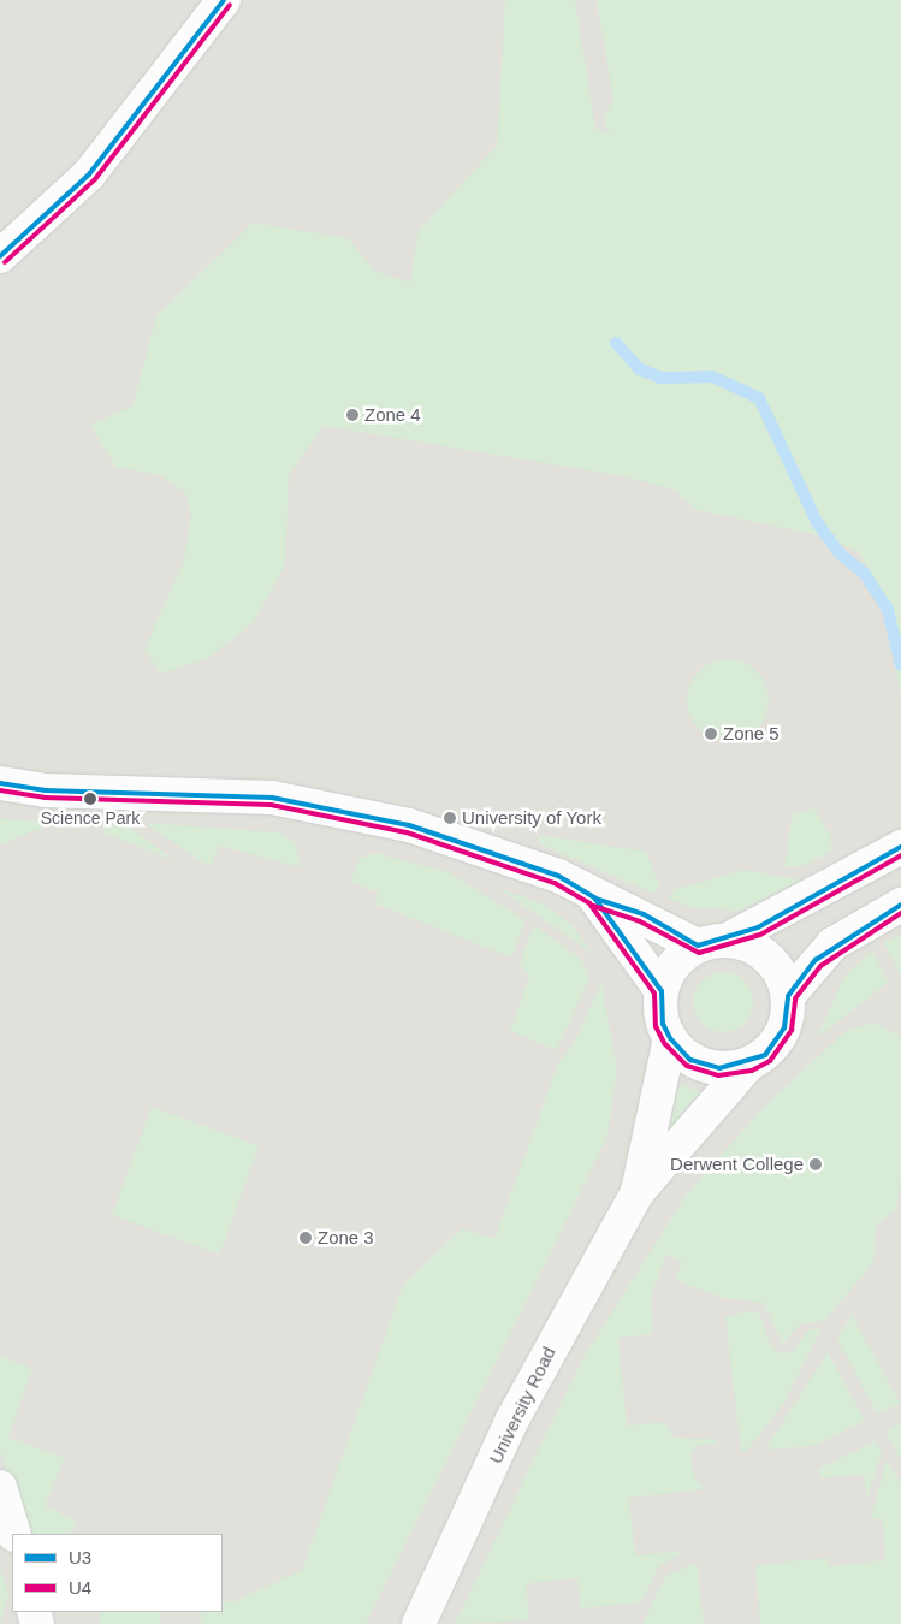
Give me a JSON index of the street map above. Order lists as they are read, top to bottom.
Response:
{
  "streets": {
    "street": ["University Road"]
  },
  "places": [
    "Zone 4",
    "Zone 5",
    "Science Park",
    "University of York",
    "Derwent College",
    "Zone 3"
  ],
  "lines": ["transit line U3", "transit line U4"],
  "legend": ["U3", "U4"]
}
